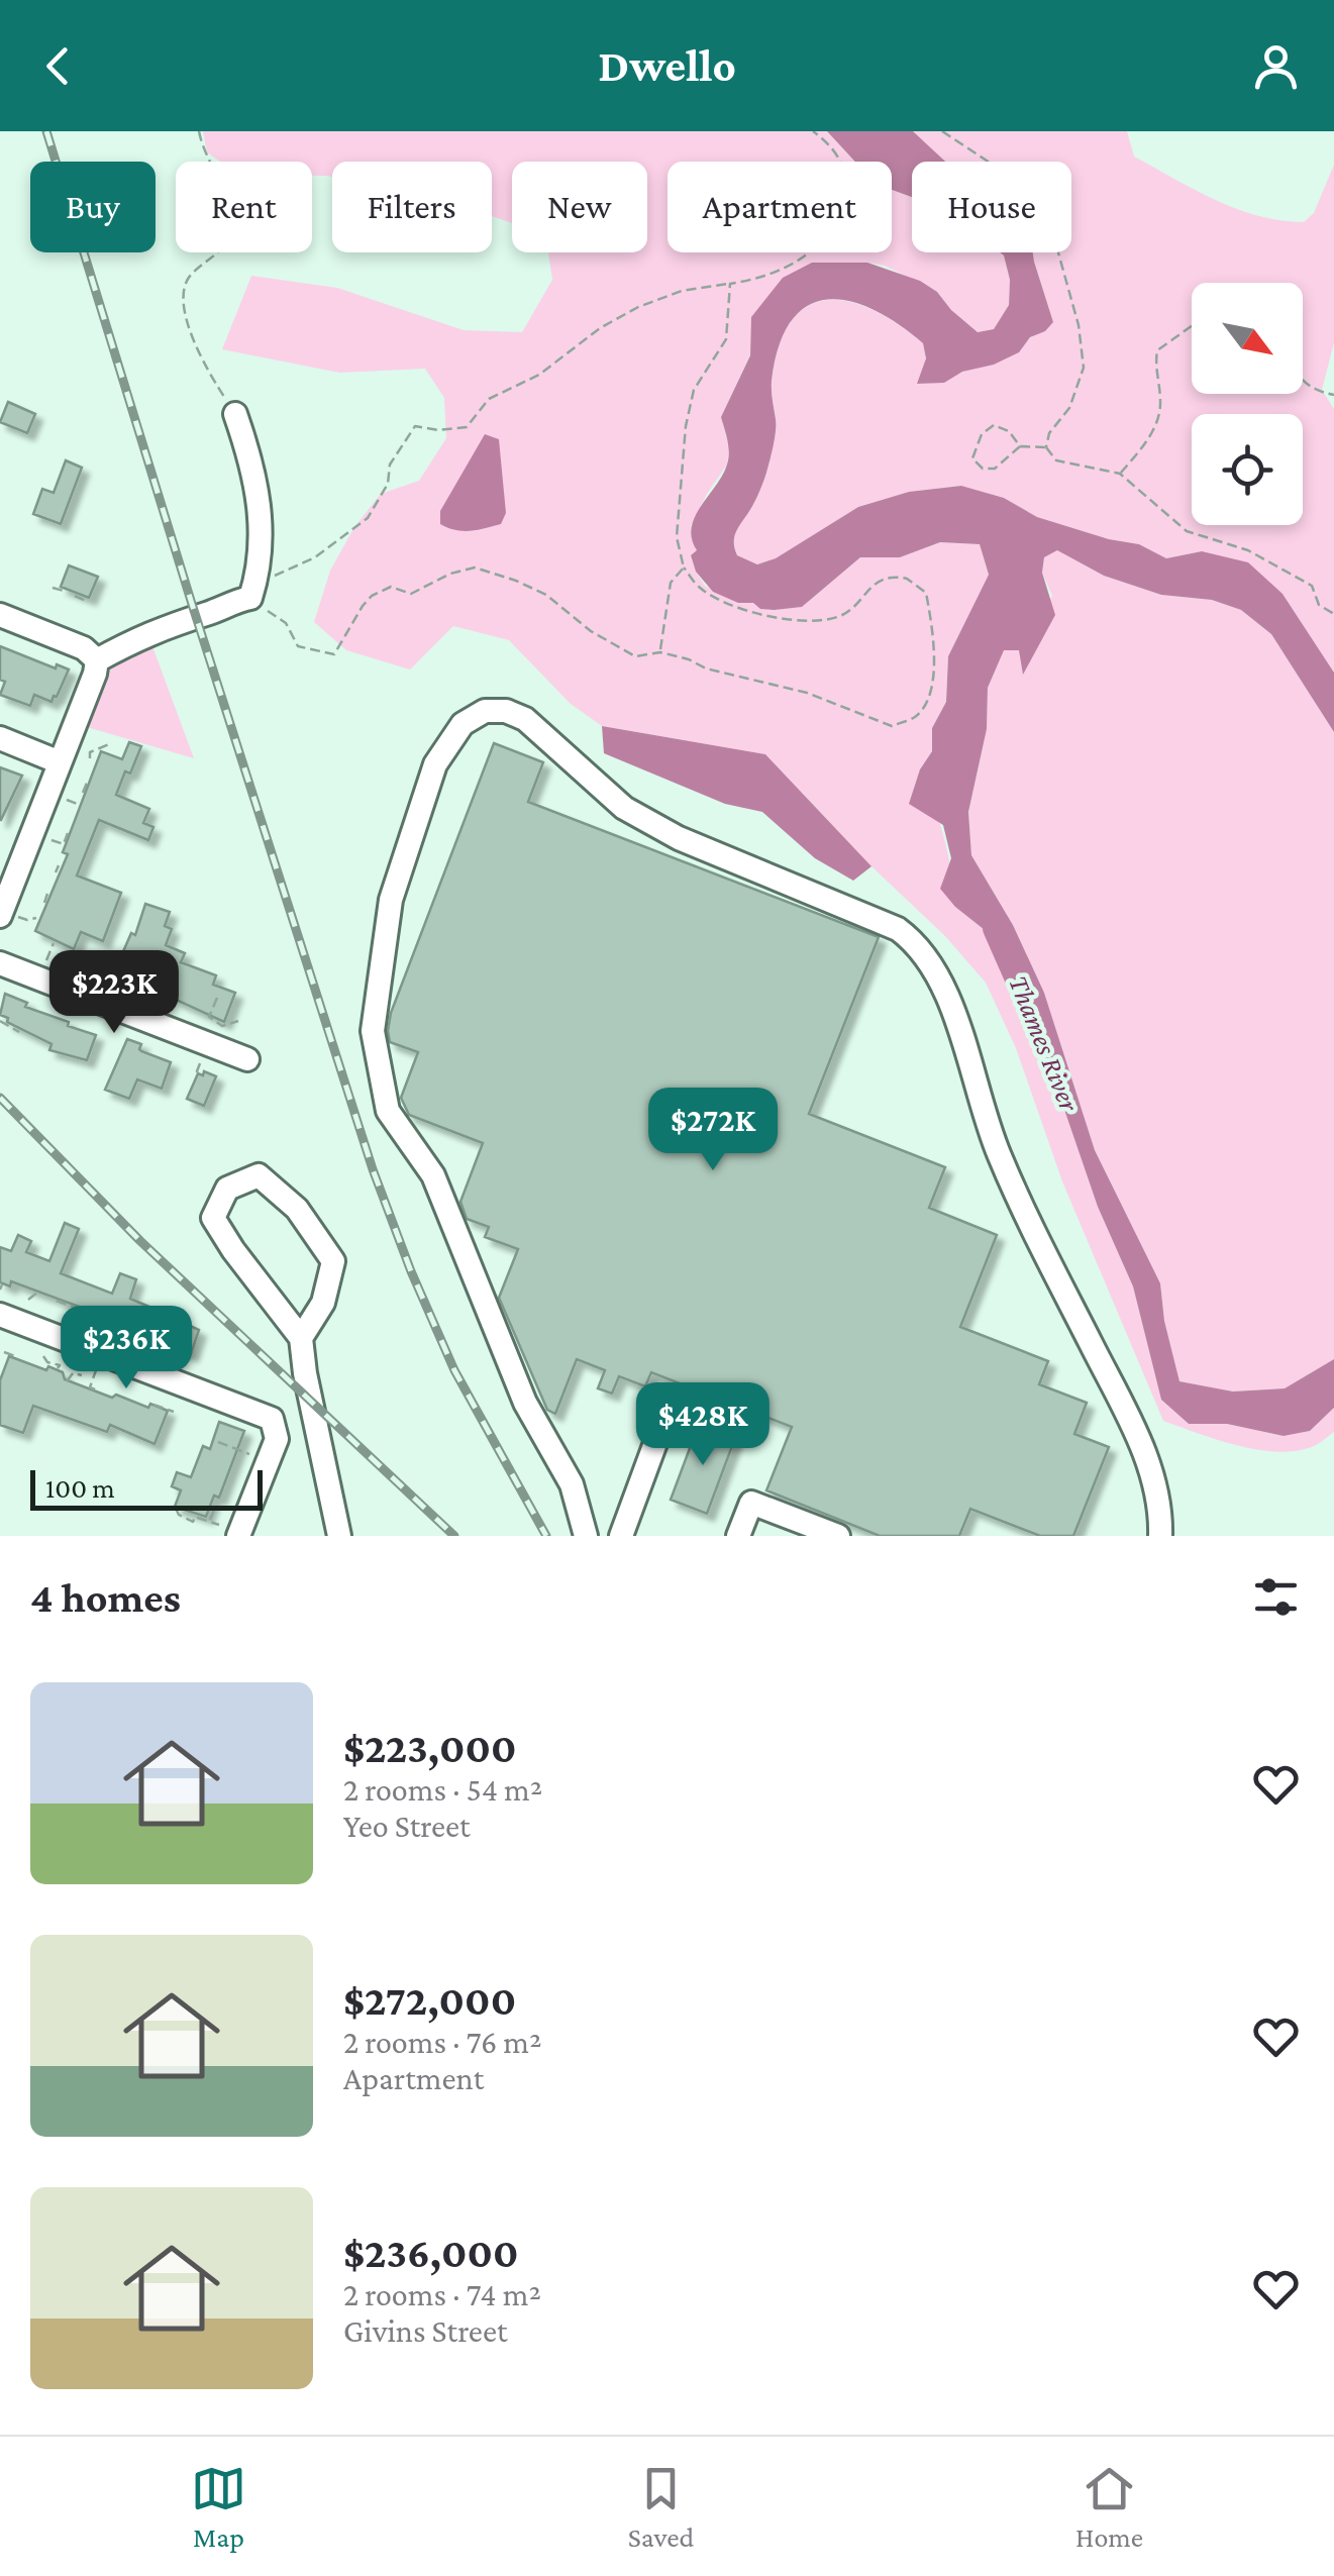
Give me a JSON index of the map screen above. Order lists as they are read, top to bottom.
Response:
{
  "water": ["Thames River"],
  "scale_bar": "100 m",
  "north": "bottom right",
  "page": {
    "header": "Dwello",
    "chip": [
      "Buy",
      "Rent",
      "Filters",
      "New",
      "Apartment",
      "House"
    ],
    "price": [
      "$223K",
      "$272K",
      "$236K",
      "$428K"
    ],
    "scale": "100 m",
    "heading": "4 homes",
    "list": [
      {
        "name": "$223,000",
        "note": "2 rooms · 54 m² · Yeo Street"
      },
      {
        "name": "$272,000",
        "note": "2 rooms · 76 m² · Apartment"
      },
      {
        "name": "$236,000",
        "note": "2 rooms · 74 m² · Givins Street"
      }
    ],
    "tabs": ["Map", "Saved", "Home"]
  }
}
